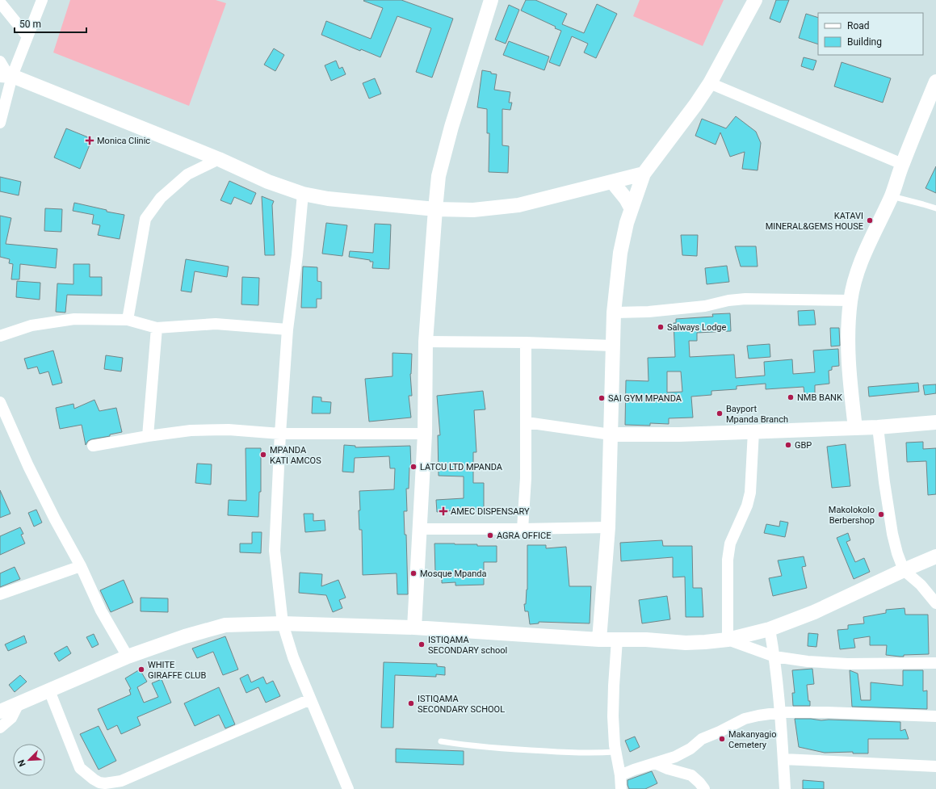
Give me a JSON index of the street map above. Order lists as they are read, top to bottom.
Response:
{
  "places": {
    "health": ["Monica Clinic", "AMEC DISPENSARY"],
    "other": [
      "KATAVI MINERAL&GEMS HOUSE",
      "Salways Lodge",
      "NMB BANK",
      "SAI GYM MPANDA",
      "Bayport Mpanda Branch",
      "GBP",
      "MPANDA KATI AMCOS",
      "LATCU LTD MPANDA",
      "Makolokolo Berbershop",
      "AGRA OFFICE",
      "Mosque Mpanda",
      "ISTIQAMA SECONDARY school",
      "WHITE GIRAFFE CLUB",
      "ISTIQAMA SECONDARY SCHOOL",
      "Makanyagio Cemetery"
    ]
  },
  "legend": ["Road", "Building"],
  "scale_bar": "50 m",
  "north": "bottom left"
}
